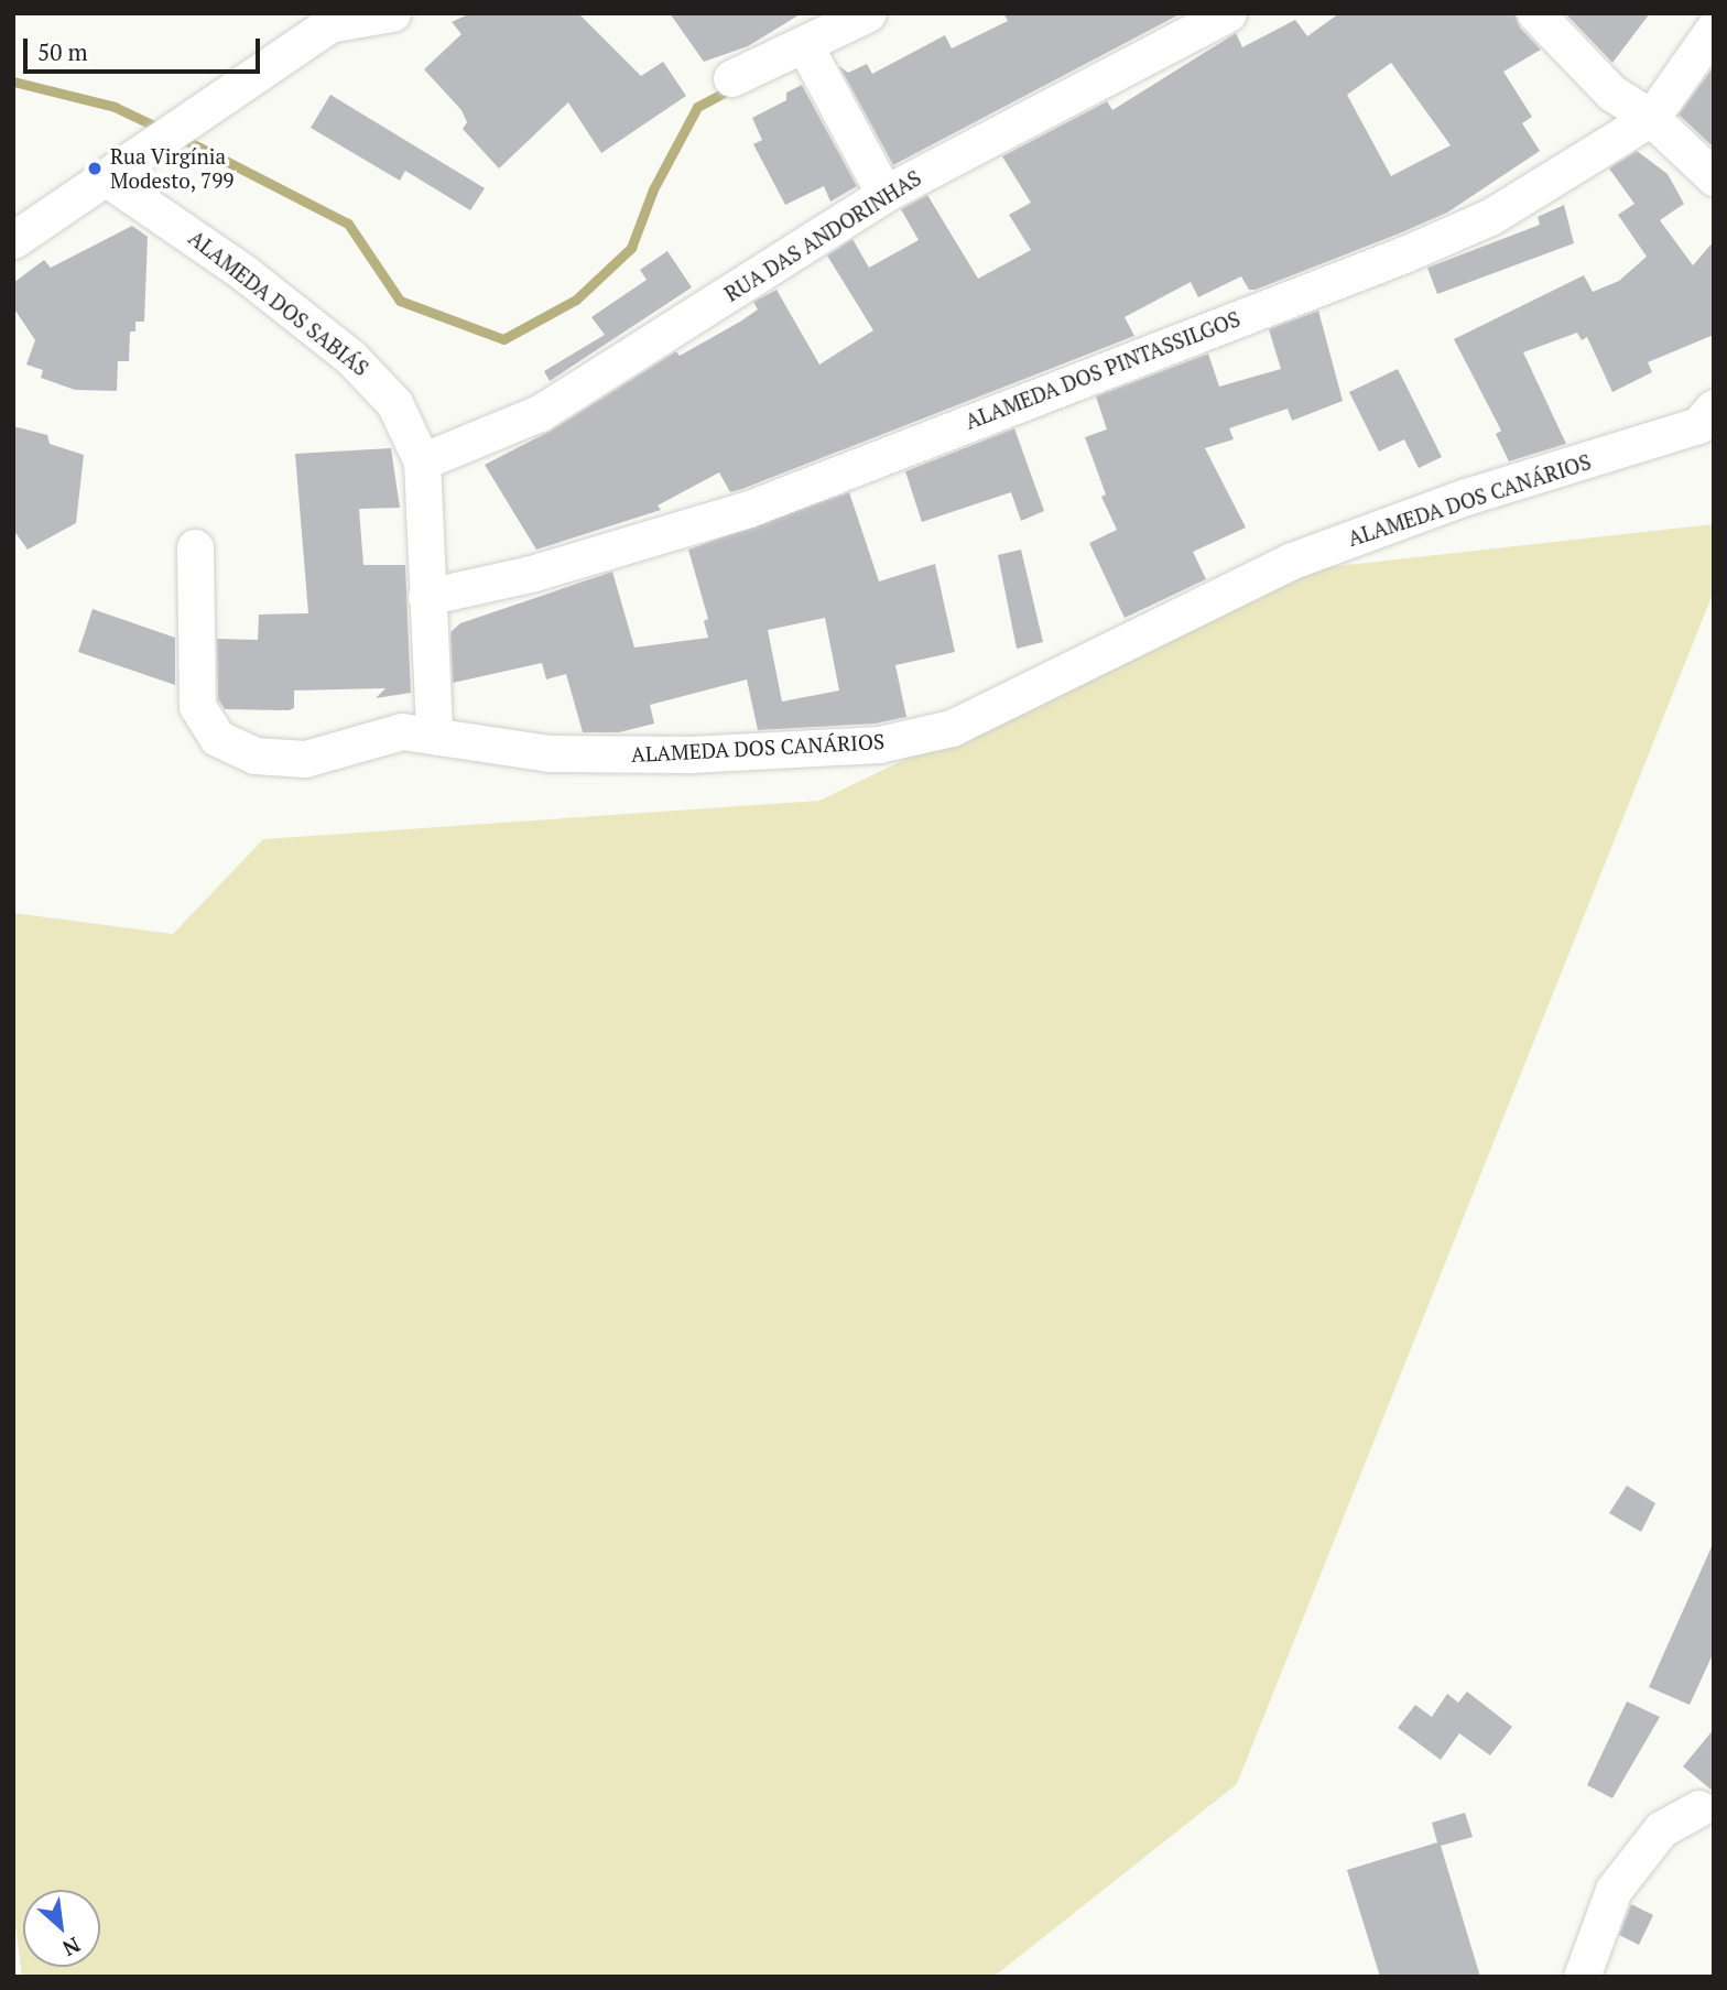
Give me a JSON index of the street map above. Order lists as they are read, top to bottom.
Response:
{
  "streets": {
    "street": [
      "RUA DAS ANDORINHAS",
      "ALAMEDA DOS SABIÁS",
      "ALAMEDA DOS PINTASSILGOS",
      "ALAMEDA DOS CANÁRIOS"
    ]
  },
  "crossings": [
    ["RUA DAS ANDORINHAS", "ALAMEDA DOS SABIÁS"],
    ["ALAMEDA DOS SABIÁS", "ALAMEDA DOS PINTASSILGOS"],
    ["ALAMEDA DOS SABIÁS", "ALAMEDA DOS CANÁRIOS"]
  ],
  "places": ["Rua Virgínia Modesto, 799"],
  "scale_bar": "50 m",
  "north": "bottom right"
}
